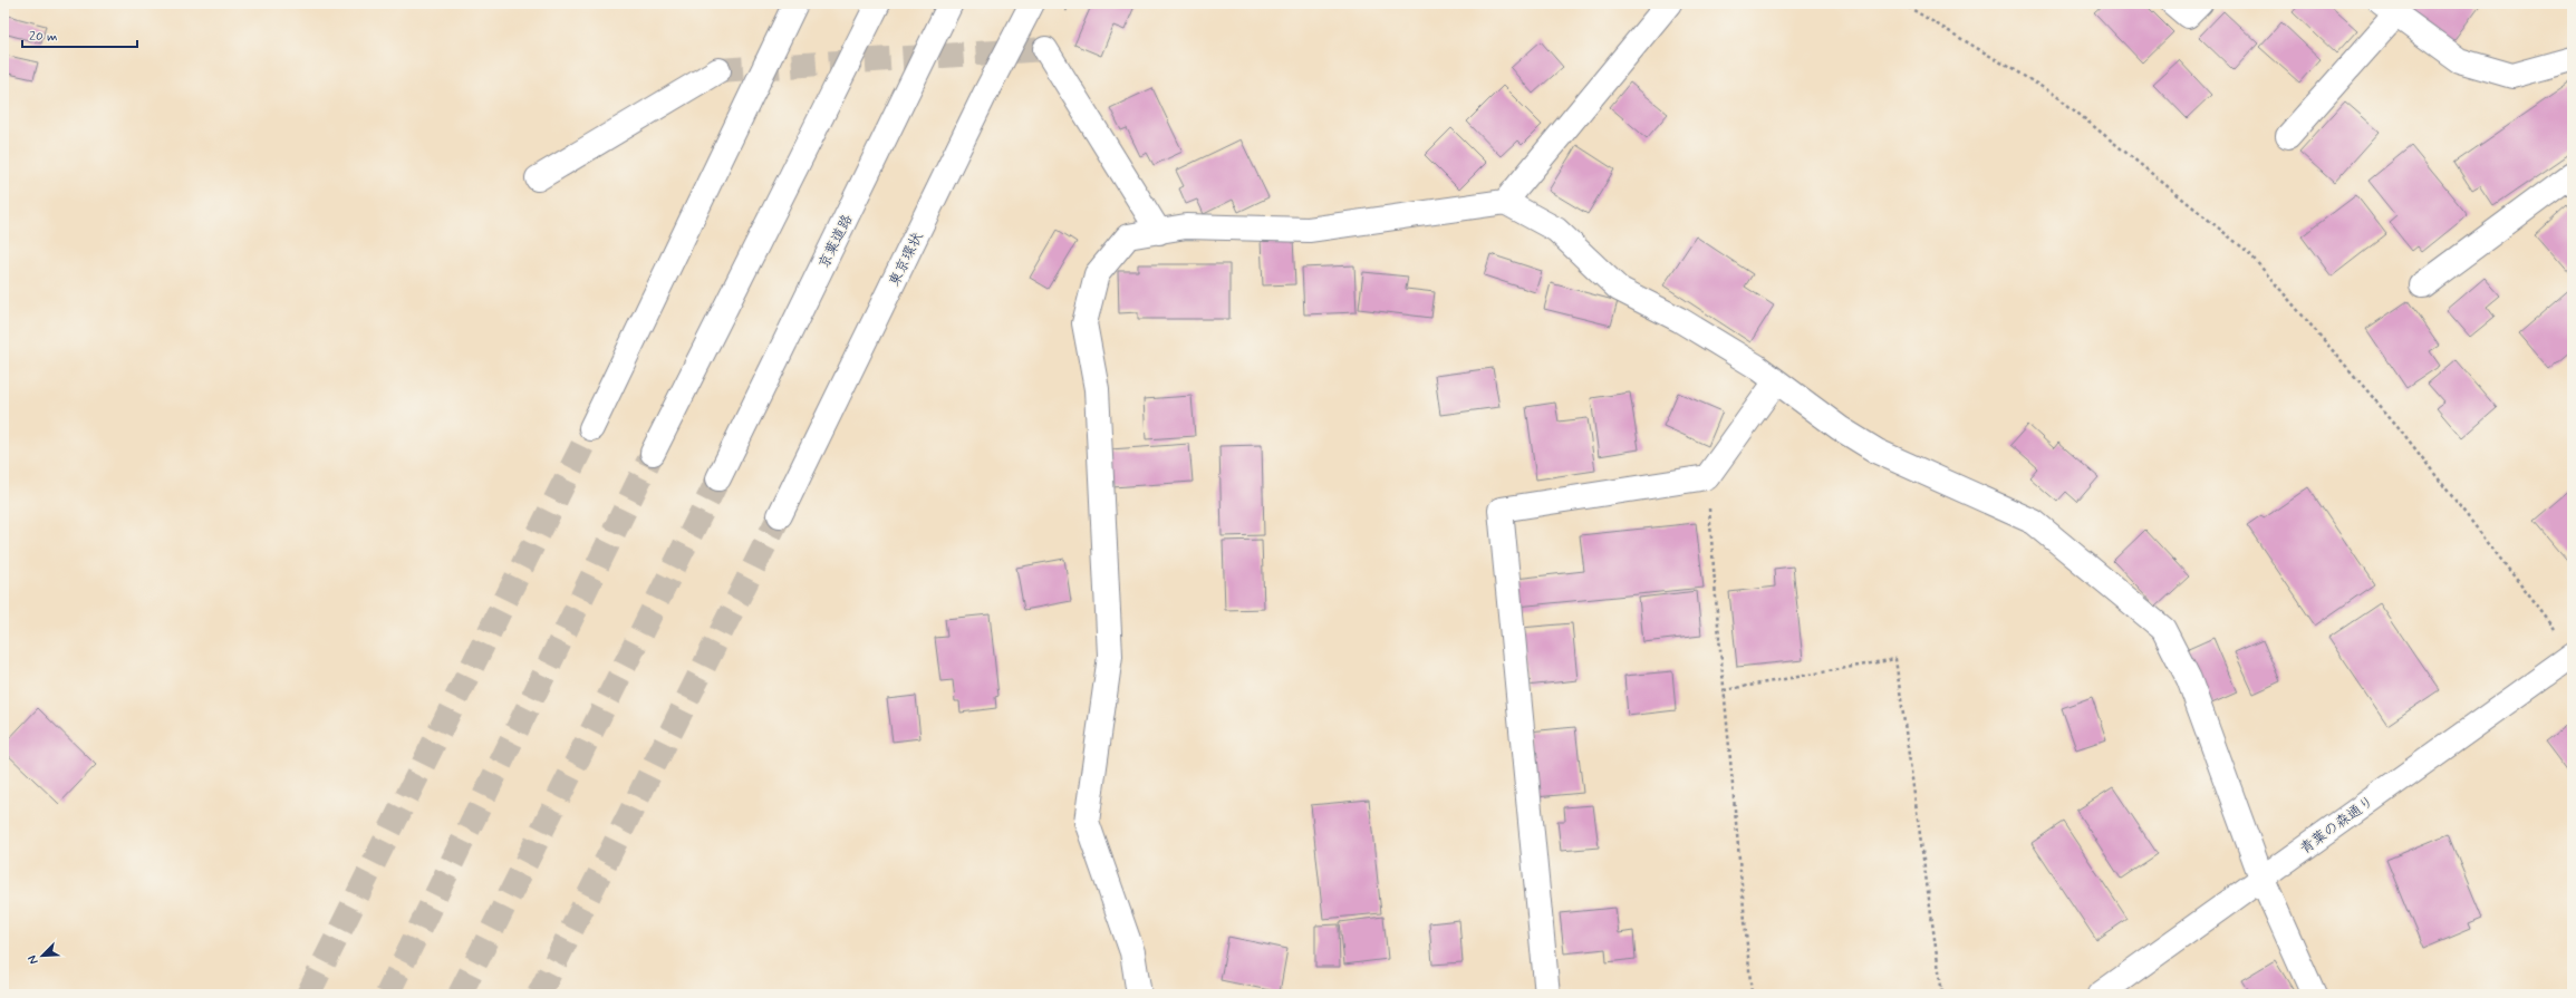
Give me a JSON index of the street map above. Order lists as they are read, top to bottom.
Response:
{
  "streets": {
    "main road": ["京葉道路", "東京環状", "青葉の森通り"]
  },
  "scale_bar": "20 m",
  "north": "bottom left"
}
